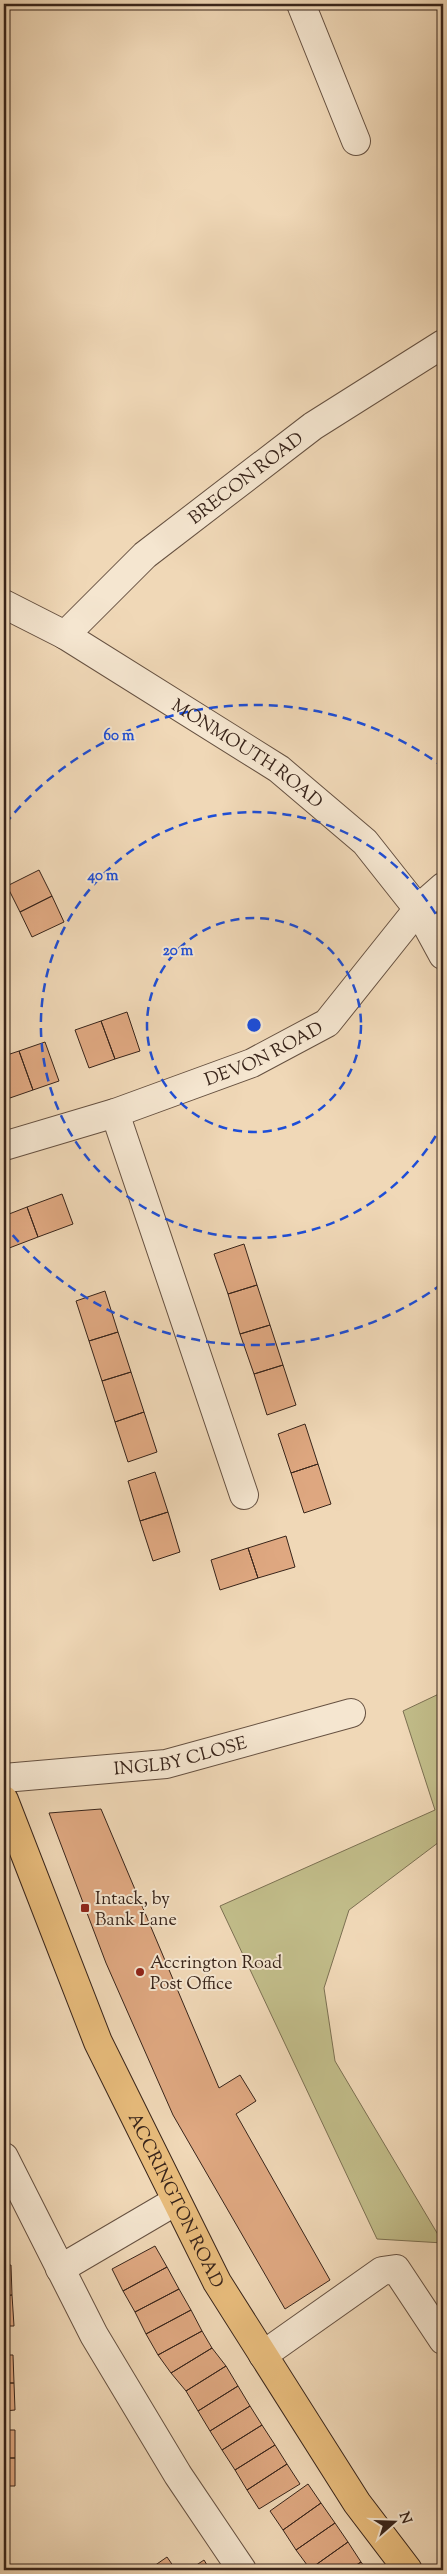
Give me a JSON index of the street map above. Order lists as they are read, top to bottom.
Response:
{
  "streets": {
    "main road": ["ACCRINGTON ROAD"],
    "street": [
      "BRECON ROAD",
      "MONMOUTH ROAD",
      "DEVON ROAD",
      "INGLBY CLOSE"
    ]
  },
  "crossings": [
    ["BRECON ROAD", "MONMOUTH ROAD"],
    ["MONMOUTH ROAD", "DEVON ROAD"]
  ],
  "places": {
    "transit": ["Intack, by Bank Lane"],
    "other": ["Accrington Road Post Office"]
  },
  "north": "right",
  "rings": ["60 m", "40 m", "20 m"]
}
